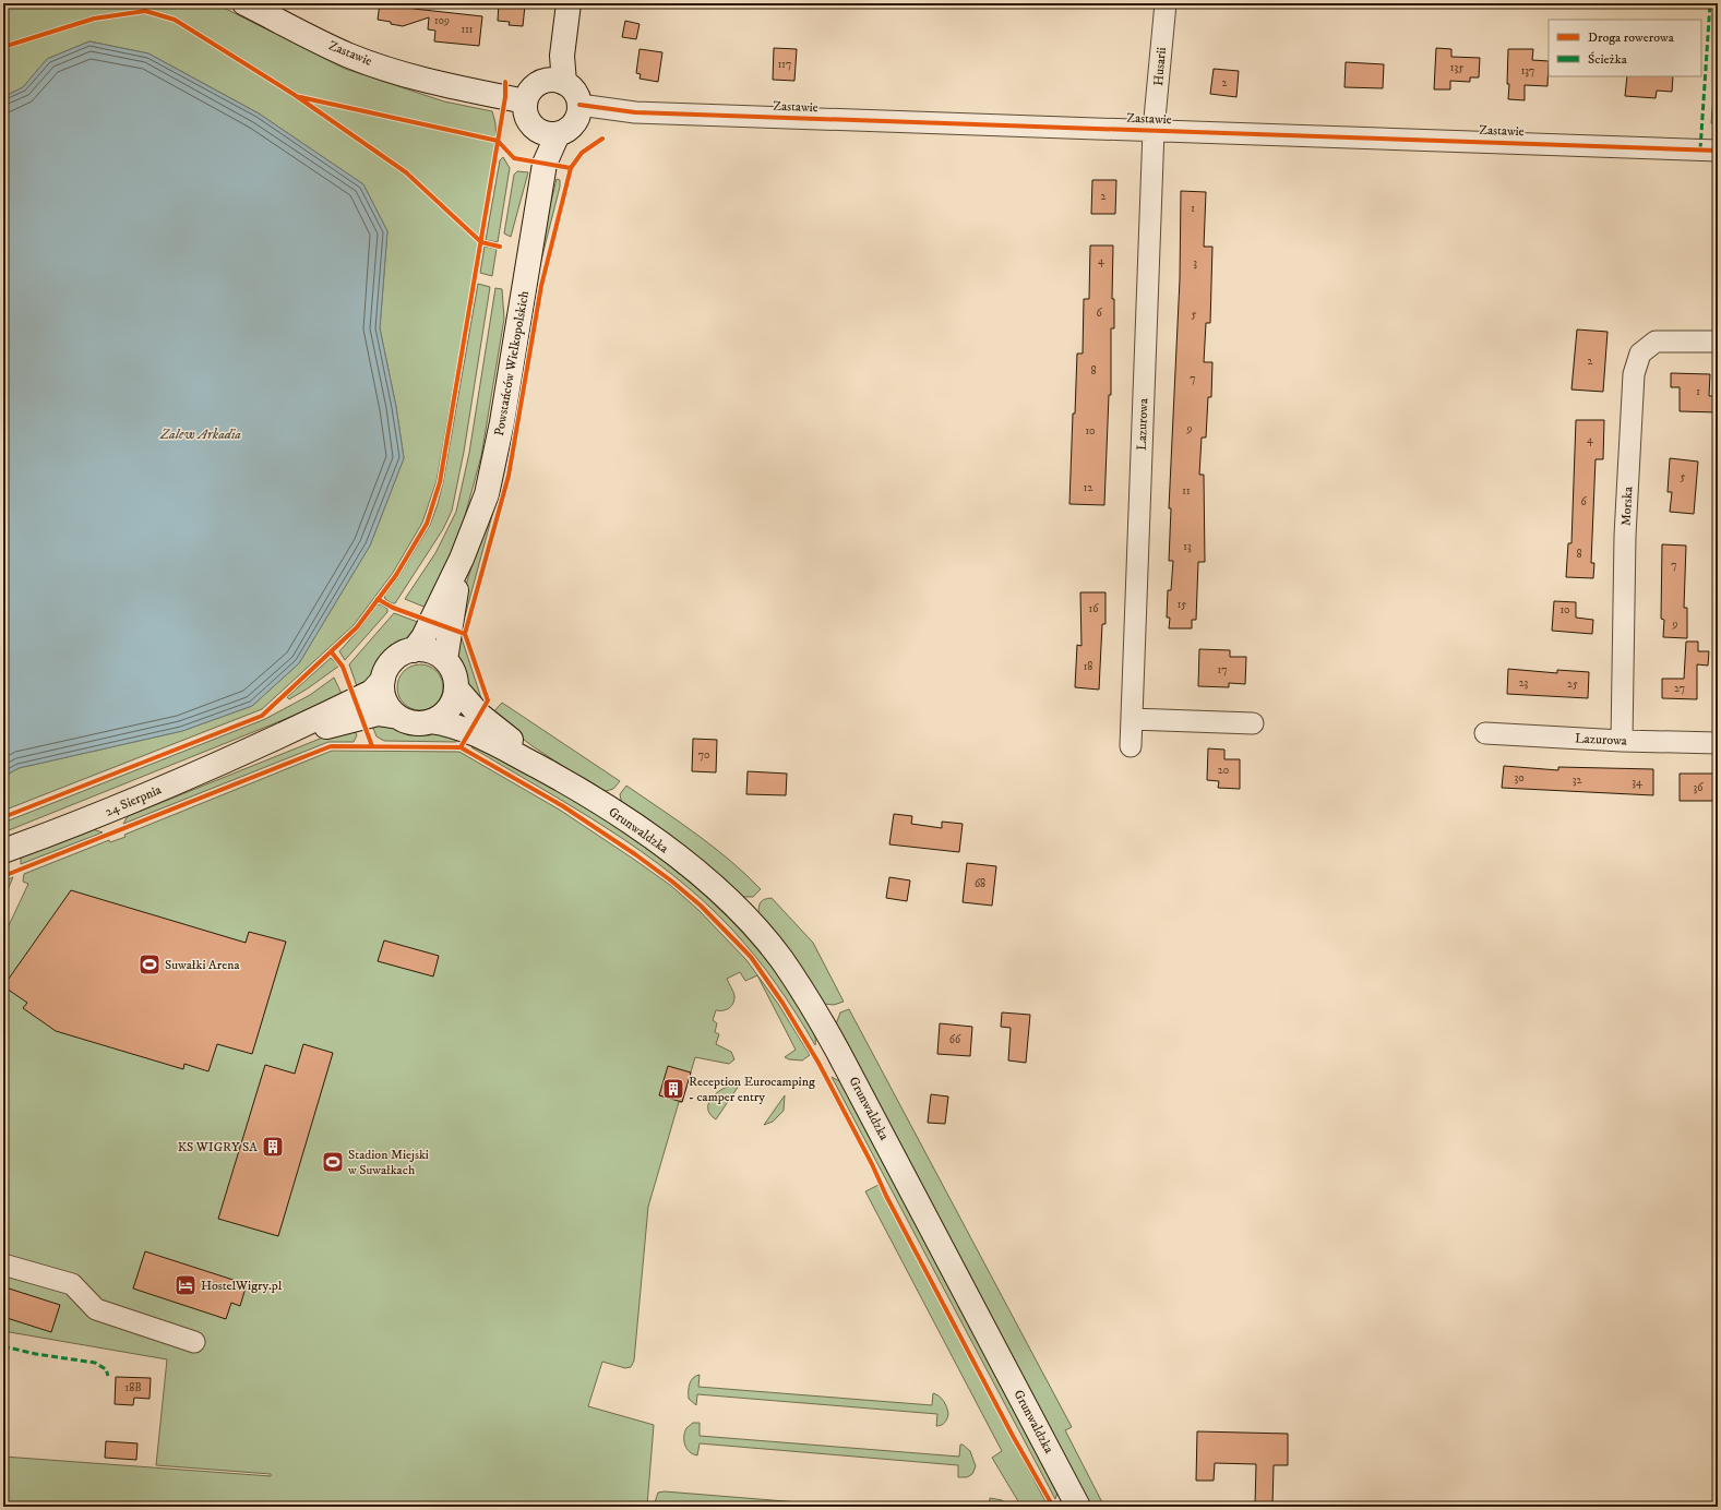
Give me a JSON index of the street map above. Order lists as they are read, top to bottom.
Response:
{
  "streets": {
    "main road": [
      "Zastawie",
      "Powstańców Wielkopolskich",
      "24 Sierpnia",
      "Grunwaldzka"
    ],
    "street": ["Husarii", "Lazurowa", "Morska"]
  },
  "crossings": [
    ["Zastawie", "Husarii"],
    ["Zastawie", "Powstańców Wielkopolskich"],
    ["Zastawie", "Lazurowa"],
    ["Husarii", "Lazurowa"],
    ["Powstańców Wielkopolskich", "24 Sierpnia"],
    ["Powstańców Wielkopolskich", "Grunwaldzka"],
    ["Lazurowa", "Morska"],
    ["24 Sierpnia", "Grunwaldzka"]
  ],
  "water": ["Zalew Arkadia"],
  "places": {
    "sports": ["Suwałki Arena", "Stadion Miejski w Suwałkach"],
    "building": ["Reception Eurocamping - camper entry", "KS WIGRY SA"],
    "hotel": ["HostelWigry.pl"]
  },
  "house_numbers": [
    "109",
    "111",
    "117",
    "135",
    "137",
    "2",
    "2",
    "1",
    "4",
    "3",
    "6",
    "5",
    "2",
    "8",
    "7",
    "1",
    "9",
    "10",
    "4",
    "5",
    "12",
    "11",
    "6",
    "13",
    "8",
    "7",
    "15",
    "16",
    "10",
    "9",
    "18",
    "17",
    "23",
    "25",
    "27",
    "70",
    "20",
    "30",
    "32",
    "34",
    "36",
    "68",
    "66",
    "18B"
  ],
  "legend": ["Droga rowerowa", "Ścieżka"]
}
